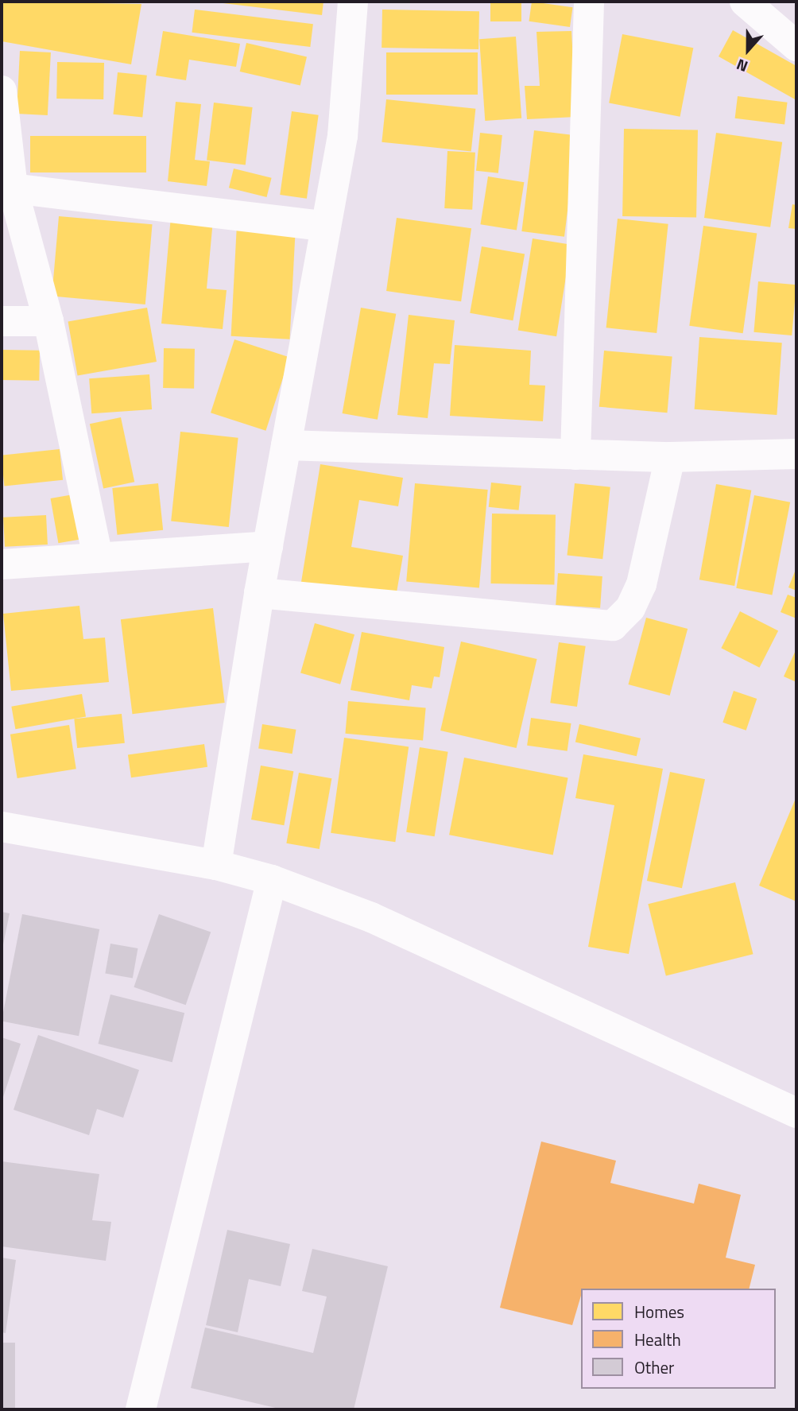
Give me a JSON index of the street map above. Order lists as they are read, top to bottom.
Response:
{
  "legend": ["Homes", "Health", "Other"],
  "north": "bottom"
}
